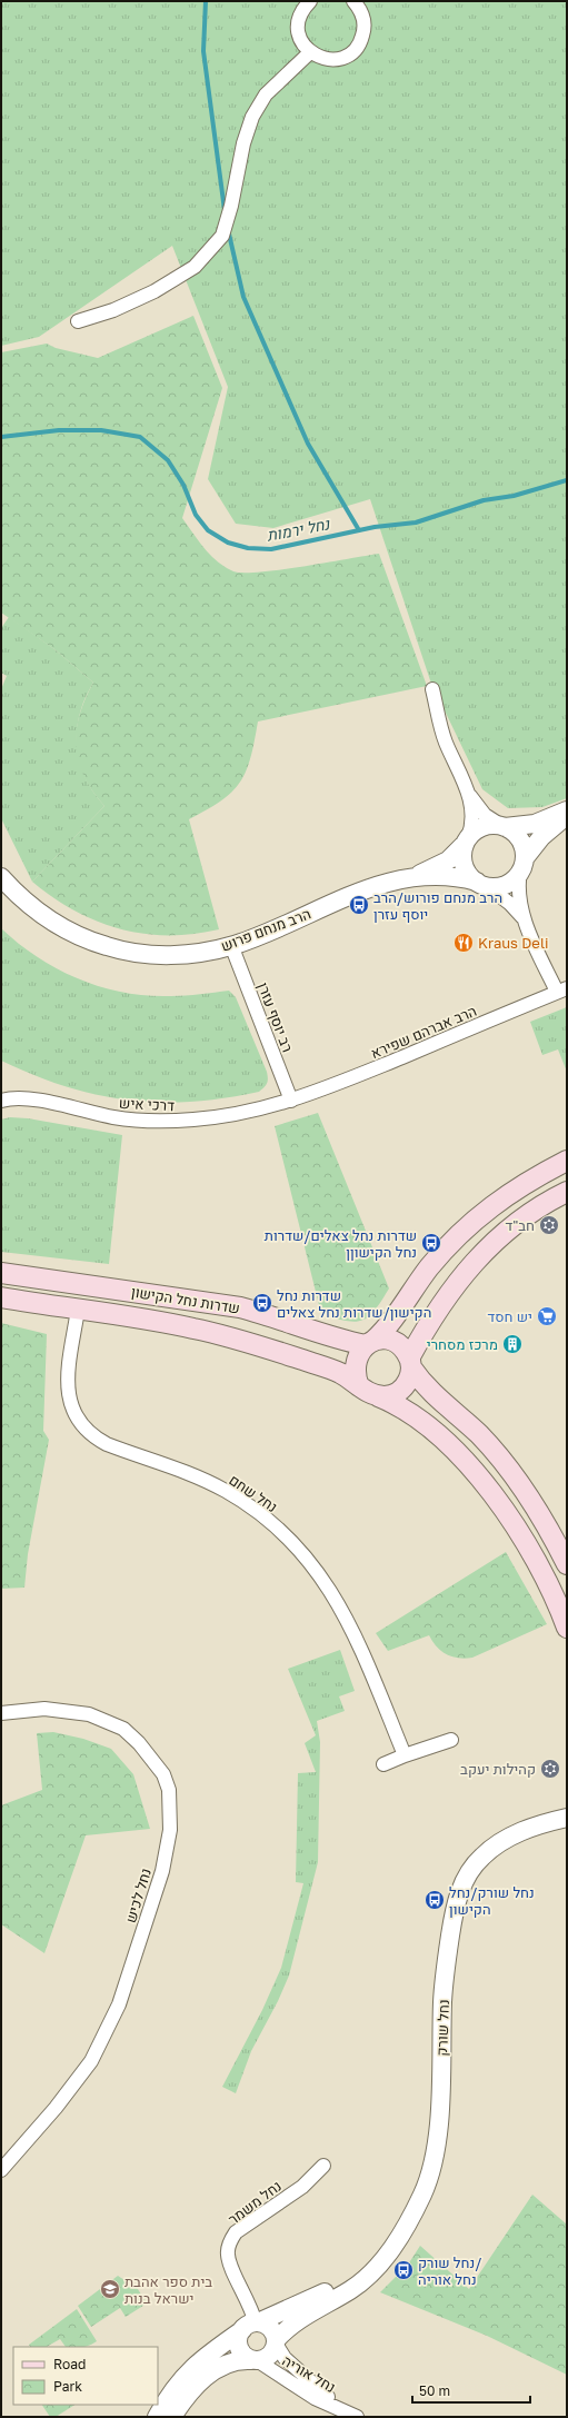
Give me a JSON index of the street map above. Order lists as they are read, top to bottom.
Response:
{
  "streets": {
    "main road": ["שדרות נחל הקישון"],
    "street": [
      "הרב מנחם פרוש",
      "רב יוסף עזרן",
      "הרב אברהם שפירא",
      "דרכי איש",
      "נחל שחם",
      "נחל לכיש",
      "נחל שורק",
      "נחל משמר",
      "נחל אוריה"
    ]
  },
  "crossings": [
    ["הרב מנחם פרוש", "רב יוסף עזרן"],
    ["רב יוסף עזרן", "הרב אברהם שפירא"],
    ["רב יוסף עזרן", "דרכי איש"],
    ["הרב אברהם שפירא", "דרכי איש"],
    ["שדרות נחל הקישון", "נחל שחם"],
    ["נחל שורק", "נחל משמר"],
    ["נחל שורק", "נחל אוריה"],
    ["נחל משמר", "נחל אוריה"]
  ],
  "water": ["נחל ירמות"],
  "places": {
    "bus stop": [
      "הרב מנחם פורוש/הרב יוסף עזרן",
      "שדרות נחל צאלים/שדרות נחל הקישוןן",
      "שדרות נחל הקישון/שדרות נחל צאלים",
      "נחל שורק/נחל הקישון",
      "נחל שורק/ נחל אוריה"
    ],
    "restaurant": ["Kraus Deli"],
    "synagogue": ["חב\"ד", "קהילות יעקב"],
    "supermarket": ["יש חסד"],
    "building": ["מרכז מסחרי"],
    "school or university": ["בית ספר אהבת ישראל בנות"]
  },
  "legend": ["Road", "Park"],
  "scale_bar": "50 m"
}
